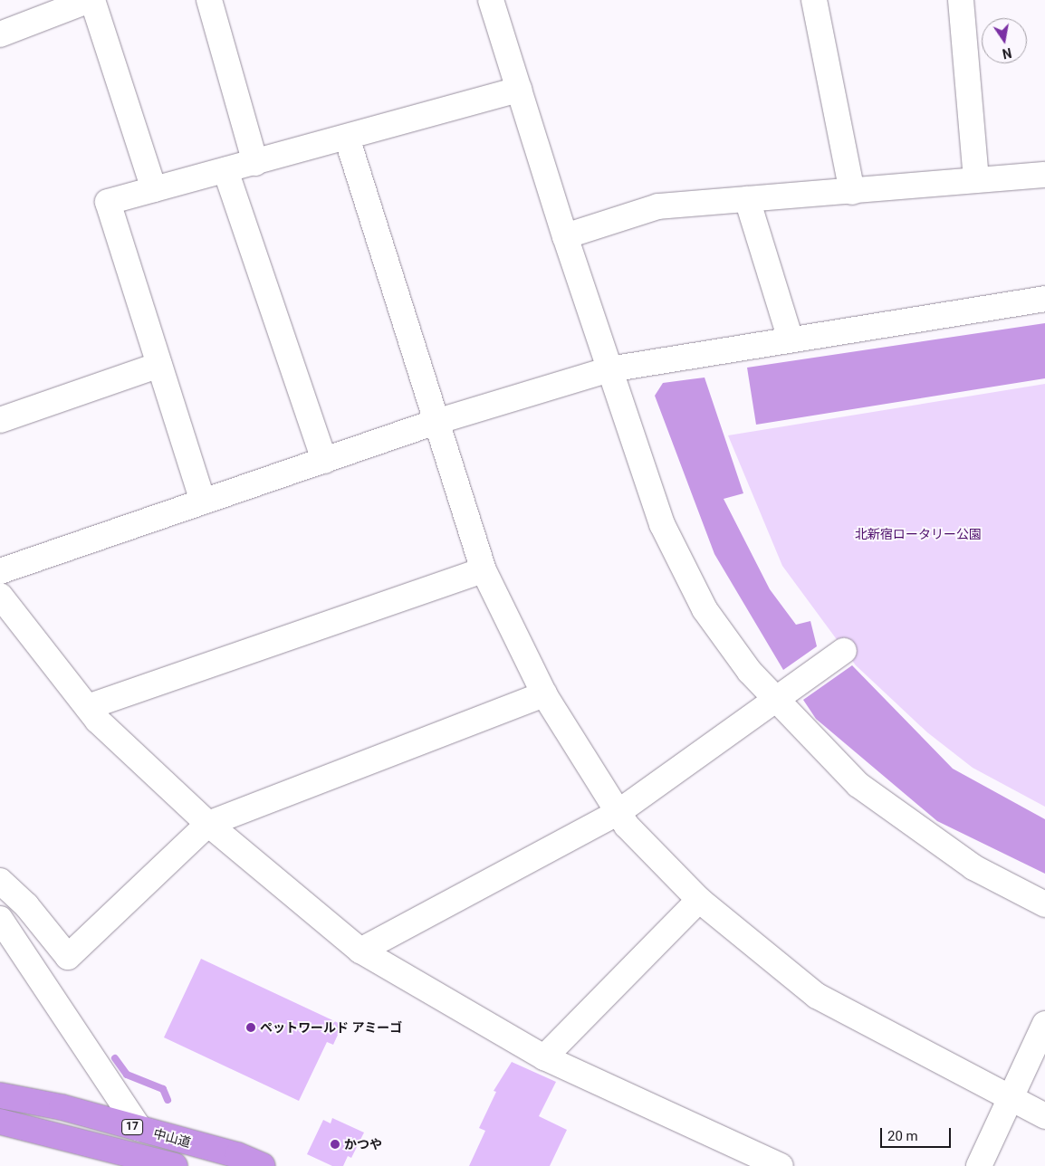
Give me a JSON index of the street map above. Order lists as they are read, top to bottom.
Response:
{
  "streets": {
    "highway": ["17", "中山道"]
  },
  "parks": ["北新宿ロータリー公園"],
  "places": ["ペットワールド アミーゴ", "かつや"],
  "scale_bar": "20 m",
  "north": "bottom"
}
